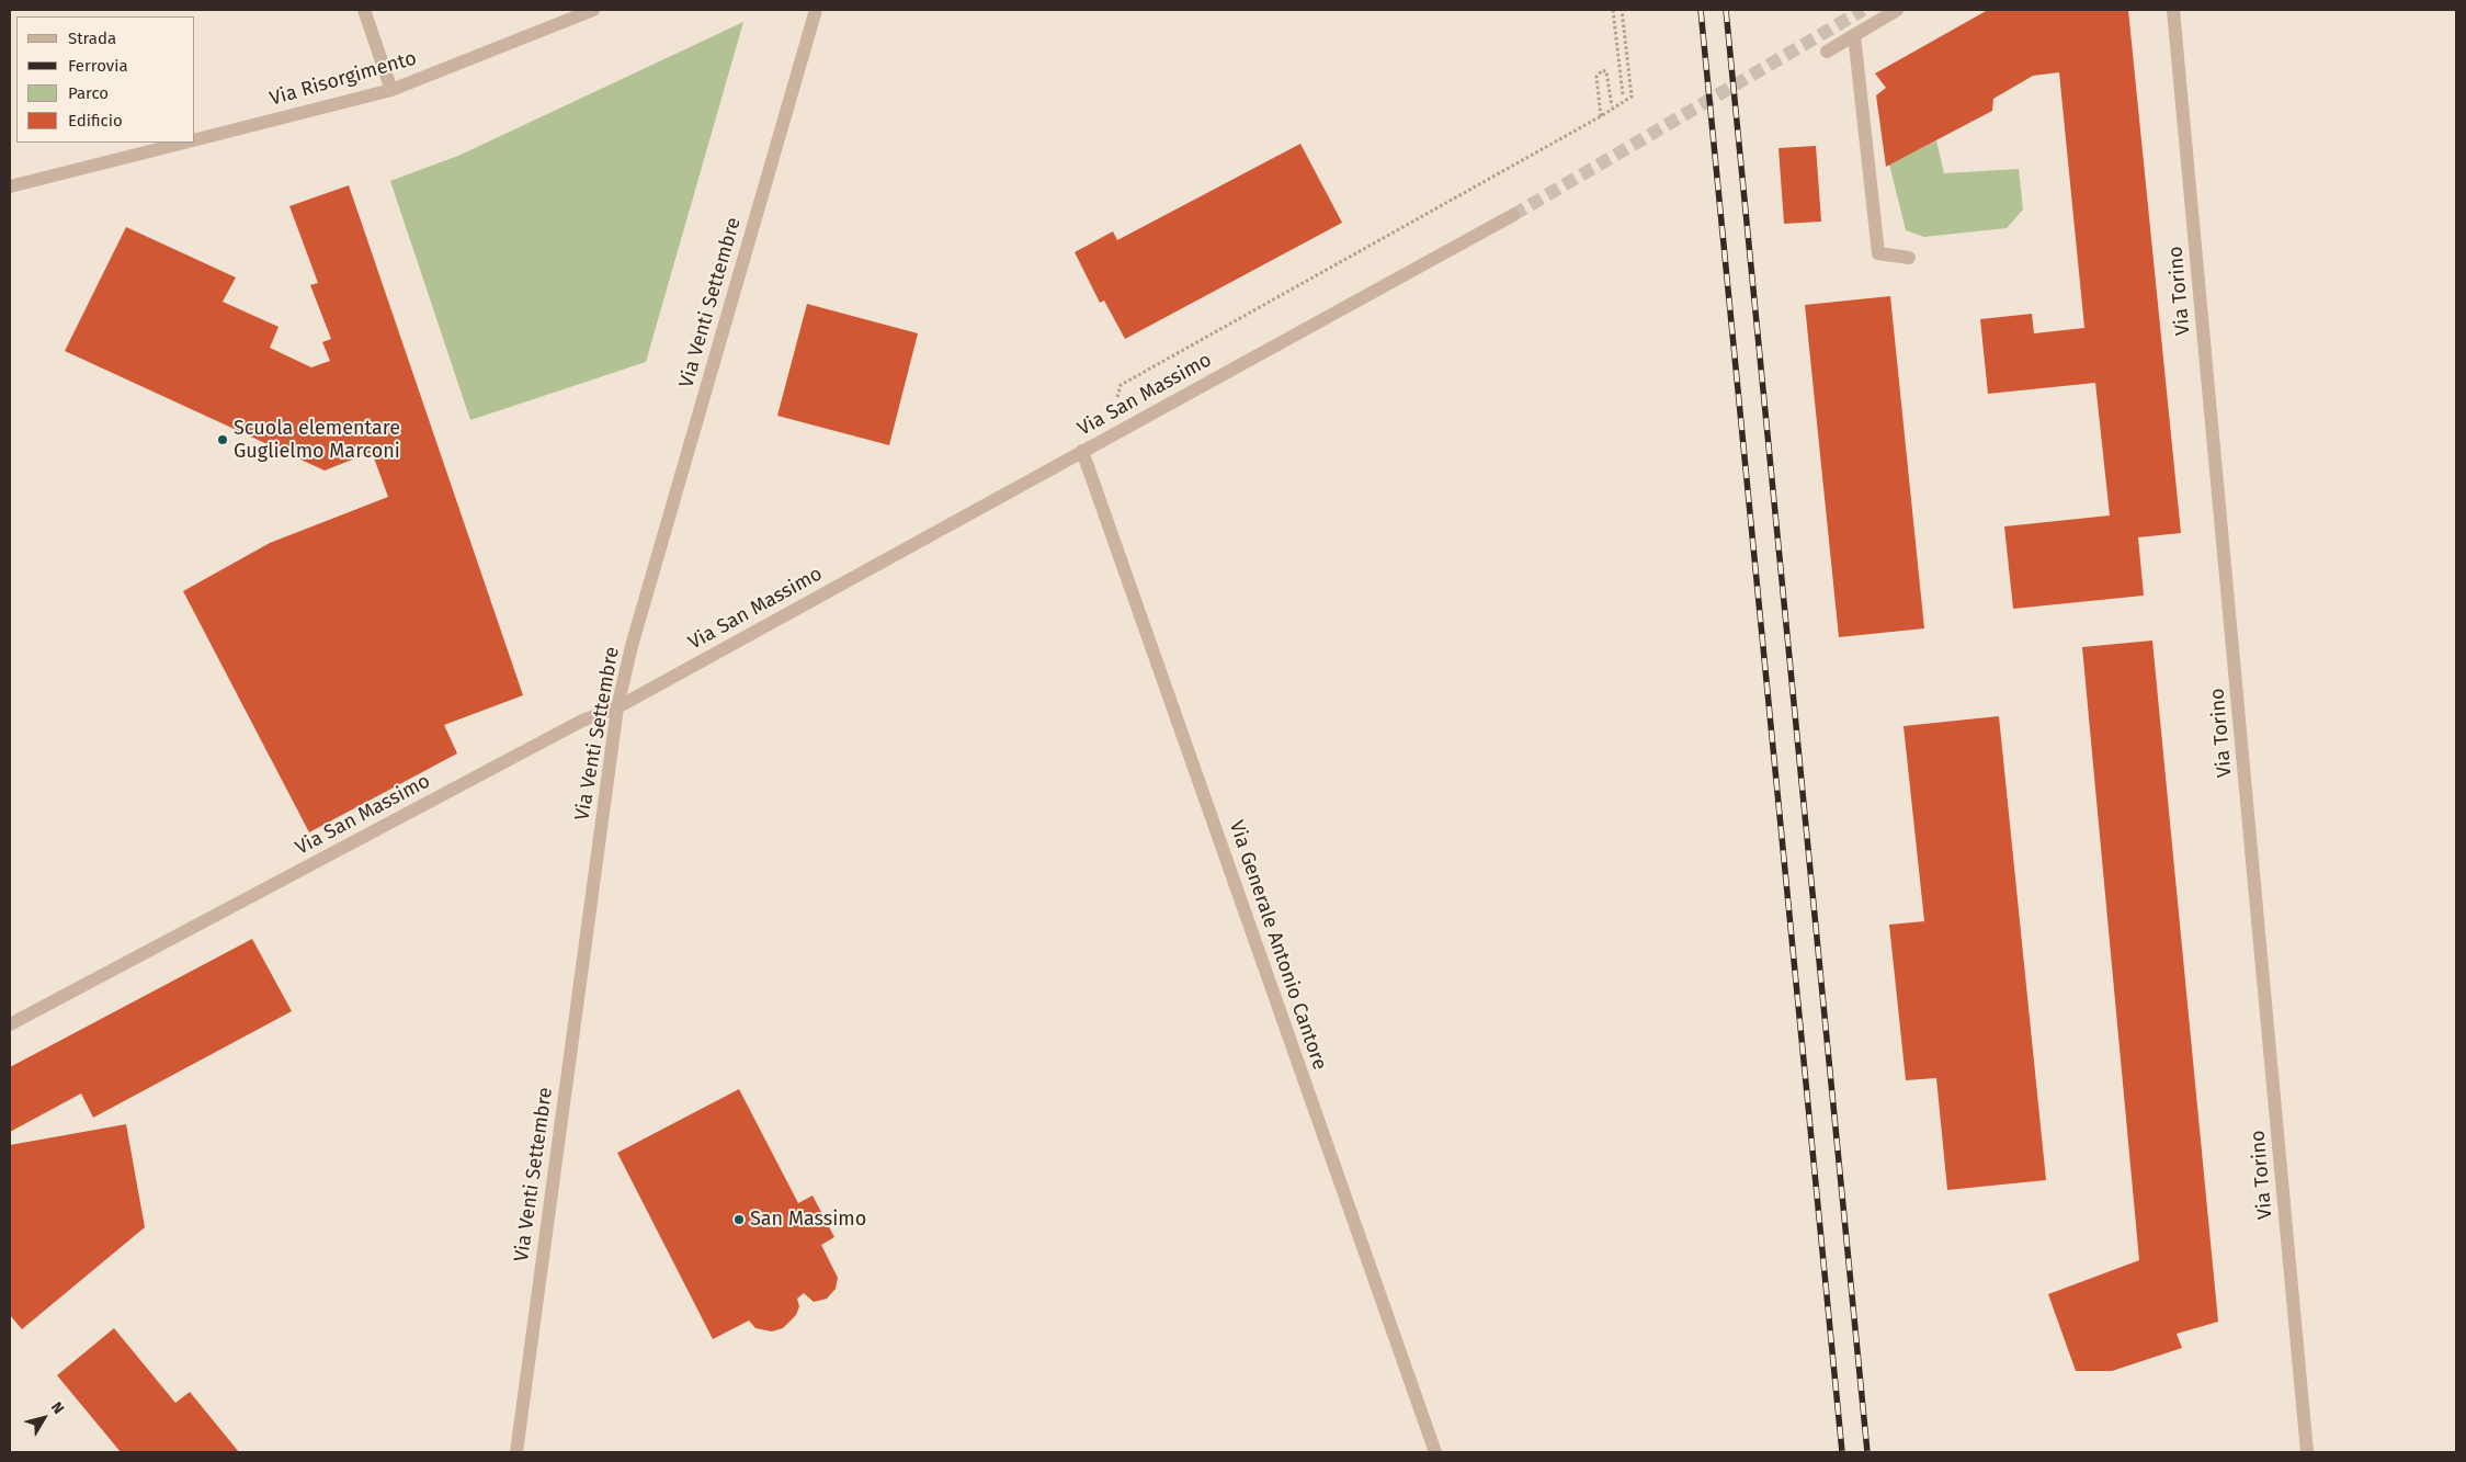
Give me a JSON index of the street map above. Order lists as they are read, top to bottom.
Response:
{
  "streets": {
    "street": [
      "Via Risorgimento",
      "Via Torino",
      "Via Venti Settembre",
      "Via San Massimo",
      "Via Generale Antonio Cantore"
    ]
  },
  "crossings": [
    ["Via Venti Settembre", "Via San Massimo"],
    ["Via San Massimo", "Via Generale Antonio Cantore"]
  ],
  "places": ["Scuola elementare Guglielmo Marconi", "San Massimo"],
  "legend": [
    "Strada",
    "Ferrovia",
    "Parco",
    "Edificio"
  ],
  "north": "top right"
}
